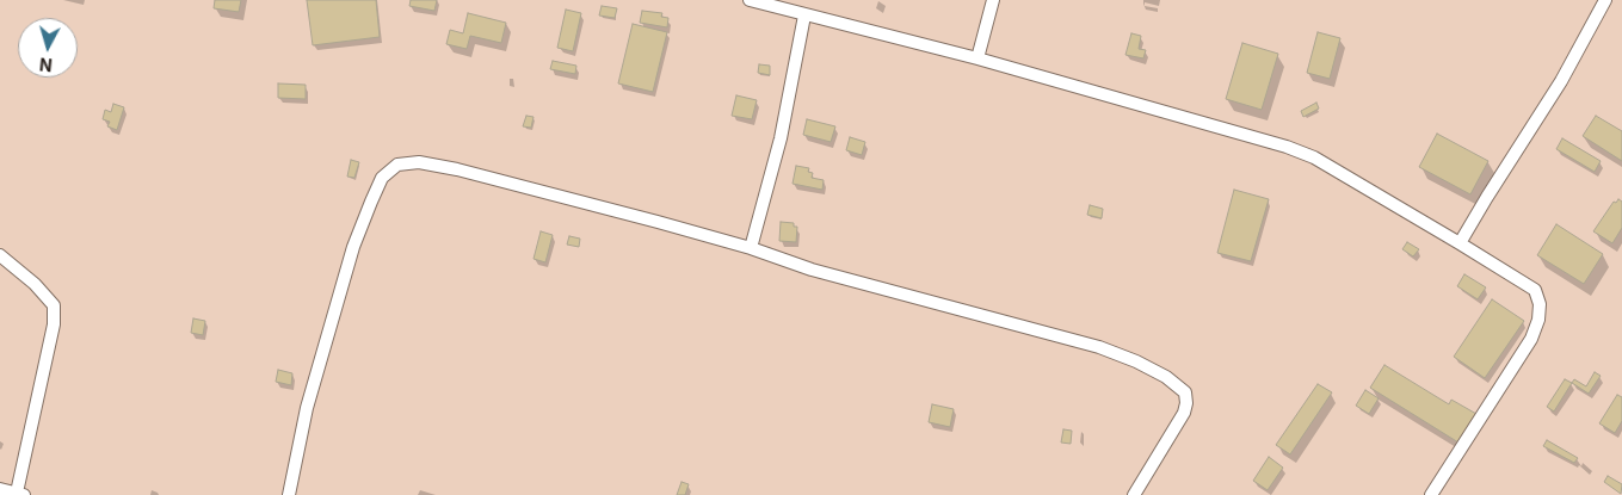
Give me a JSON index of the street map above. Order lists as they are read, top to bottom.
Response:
{
  "north": "bottom"
}
